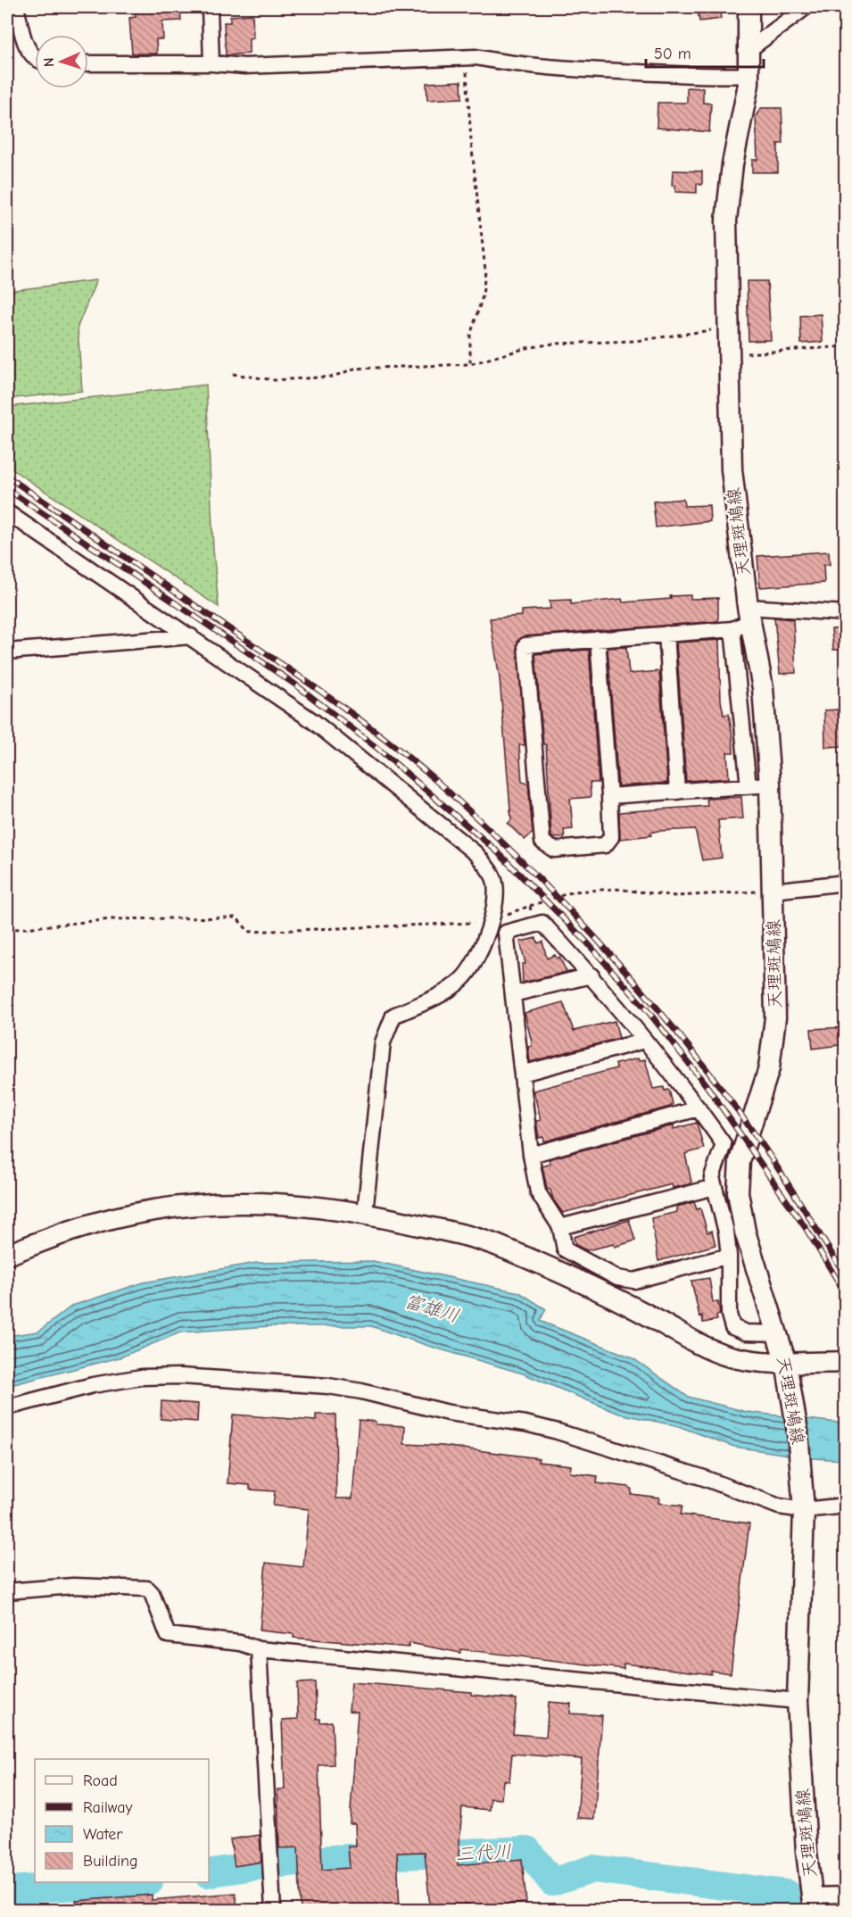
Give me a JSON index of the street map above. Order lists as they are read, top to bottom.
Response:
{
  "streets": {
    "main road": ["天理斑鳩線"]
  },
  "water": ["富雄川", "三代川"],
  "legend": [
    "Road",
    "Railway",
    "Water",
    "Building"
  ],
  "scale_bar": "50 m",
  "north": "left"
}
